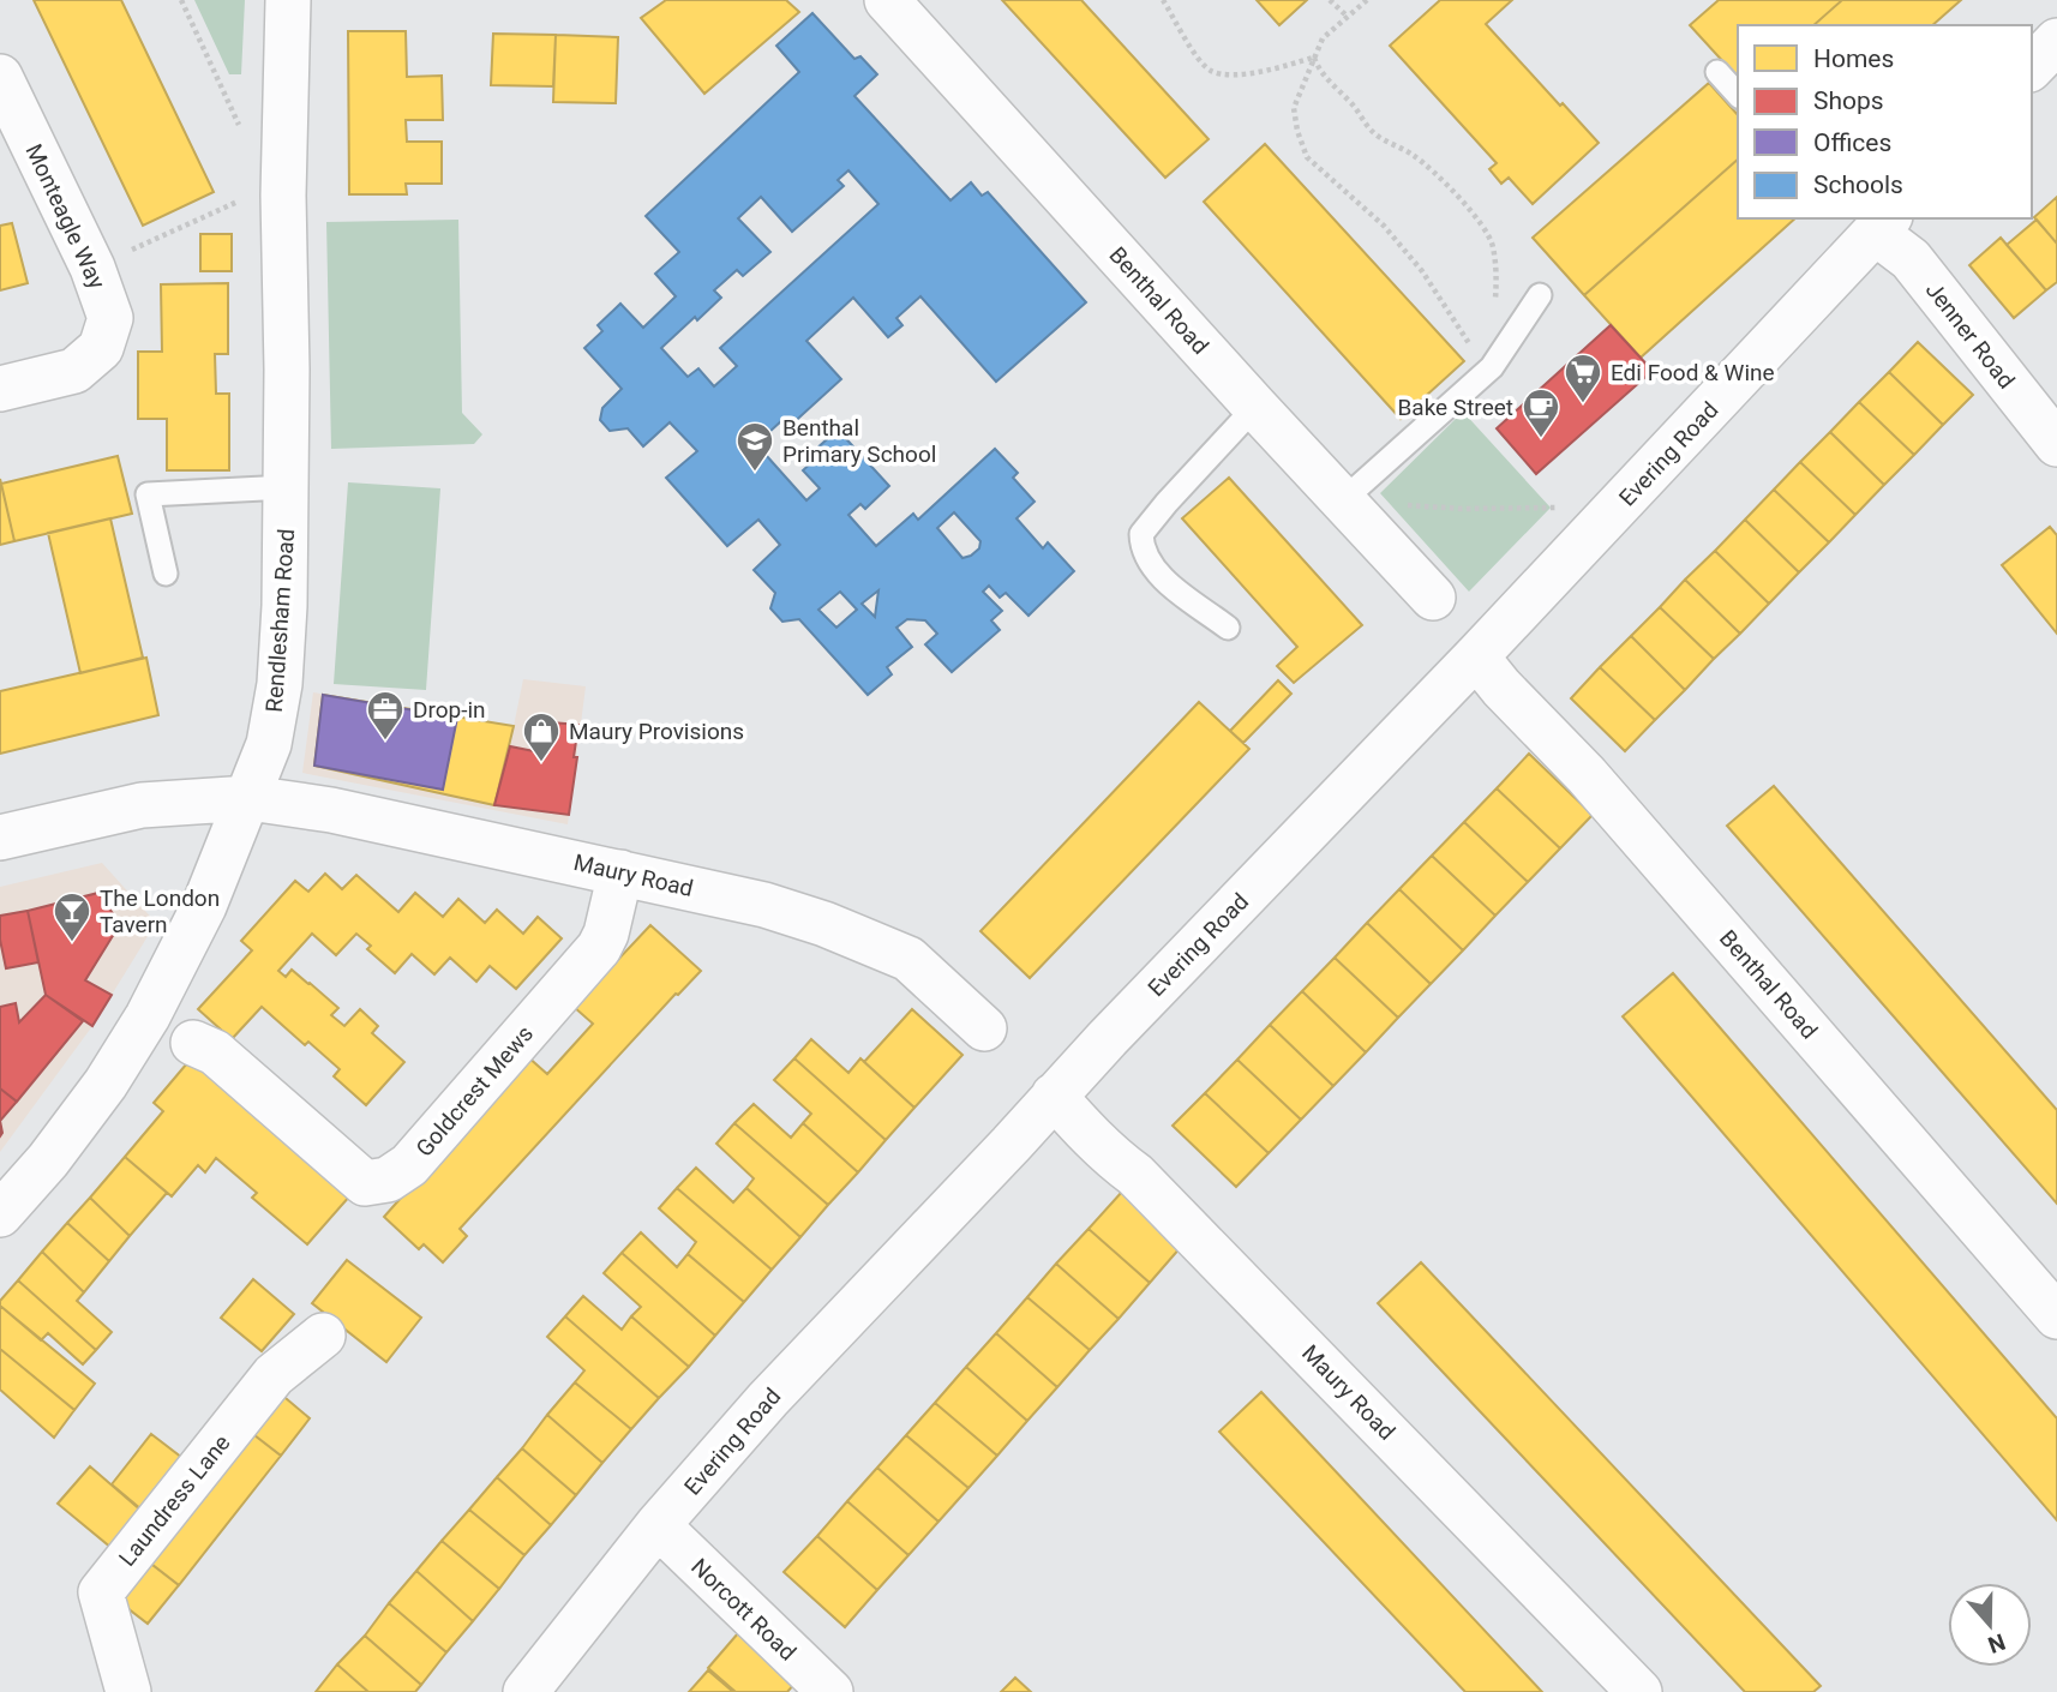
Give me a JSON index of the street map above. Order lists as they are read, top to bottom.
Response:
{
  "streets": {
    "street": [
      "Monteagle Way",
      "Benthal Road",
      "Jenner Road",
      "Evering Road",
      "Rendlesham Road",
      "Maury Road",
      "Goldcrest Mews",
      "Laundress Lane",
      "Norcott Road"
    ]
  },
  "crossings": [
    ["Benthal Road", "Evering Road"],
    ["Jenner Road", "Evering Road"],
    ["Evering Road", "Maury Road"],
    ["Evering Road", "Norcott Road"],
    ["Rendlesham Road", "Maury Road"],
    ["Maury Road", "Goldcrest Mews"]
  ],
  "places": {
    "supermarket": ["Edi Food & Wine"],
    "cafe": ["Bake Street"],
    "school or university": ["Benthal Primary School"],
    "office": ["Drop-in"],
    "shop": ["Maury Provisions"],
    "bar": ["The London Tavern"]
  },
  "legend": [
    "Homes",
    "Shops",
    "Offices",
    "Schools"
  ],
  "north": "bottom"
}
